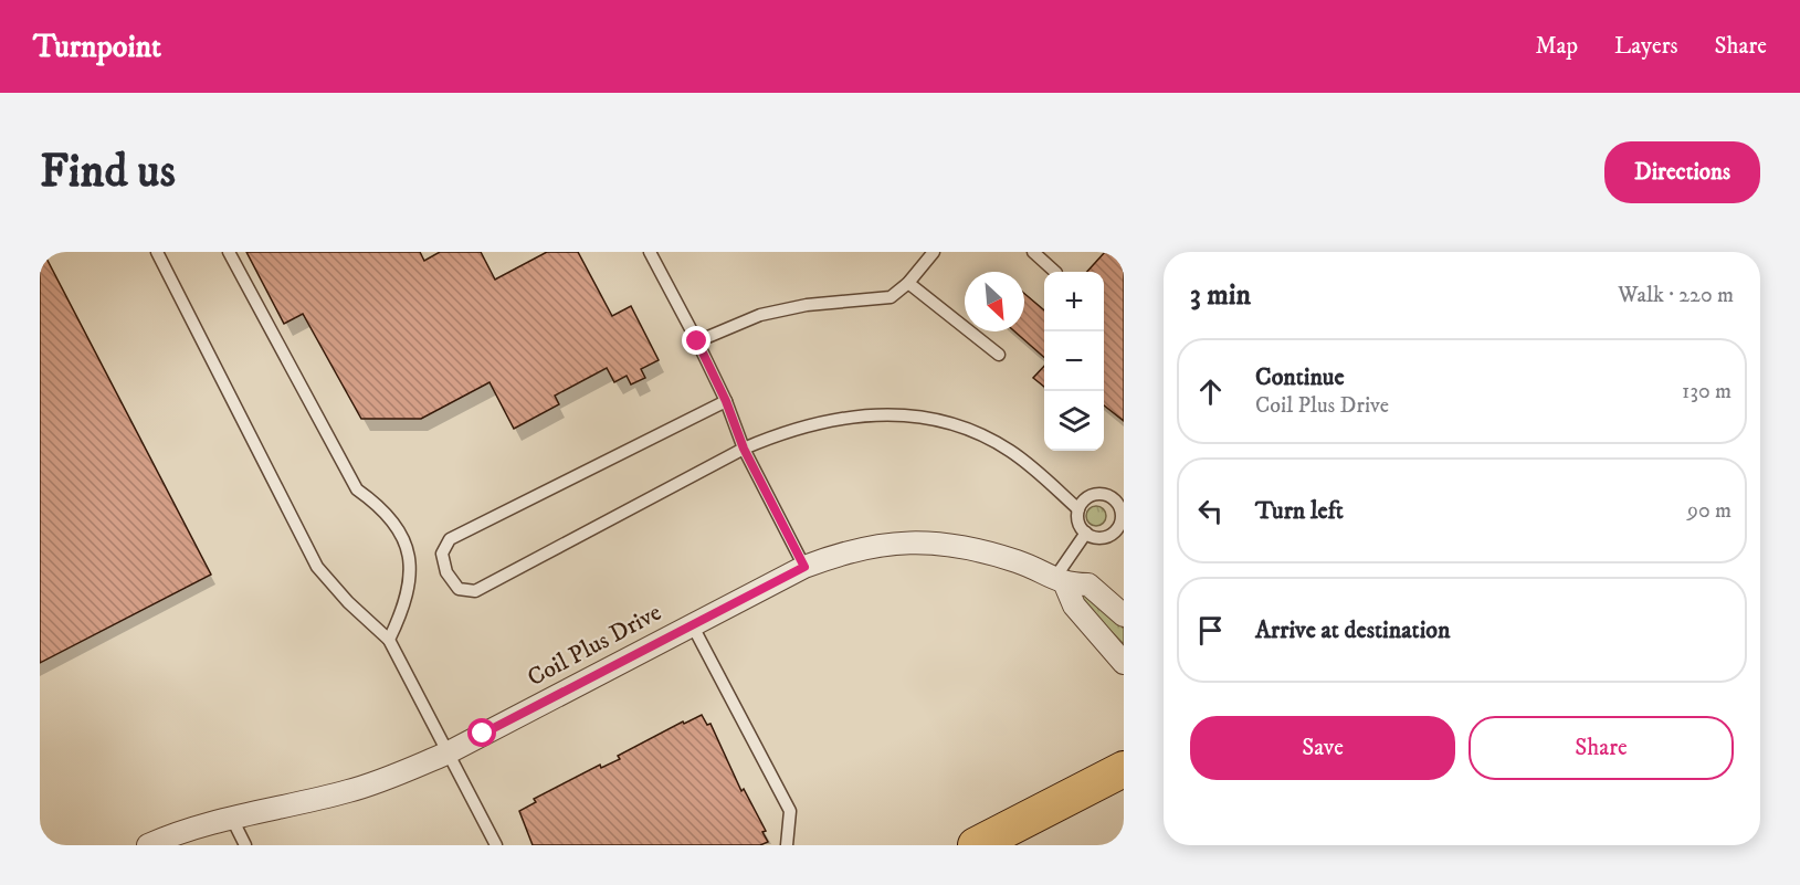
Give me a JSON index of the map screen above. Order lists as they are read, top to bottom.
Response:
{
  "streets": {
    "street": ["Coil Plus Drive"]
  },
  "north": "bottom right",
  "page": {
    "header": "Turnpoint",
    "nav": ["Map", "Layers", "Share"],
    "buttons": [
      "Directions",
      ["Save", "Share"]
    ],
    "title": "Find us",
    "heading": ["3 min", "Walk · 220 m"],
    "map_buttons": ["+", "−"],
    "list": [
      ["Continue", "Coil Plus Drive", "130 m"],
      ["Turn left", "90 m"],
      "Arrive at destination"
    ]
  }
}
